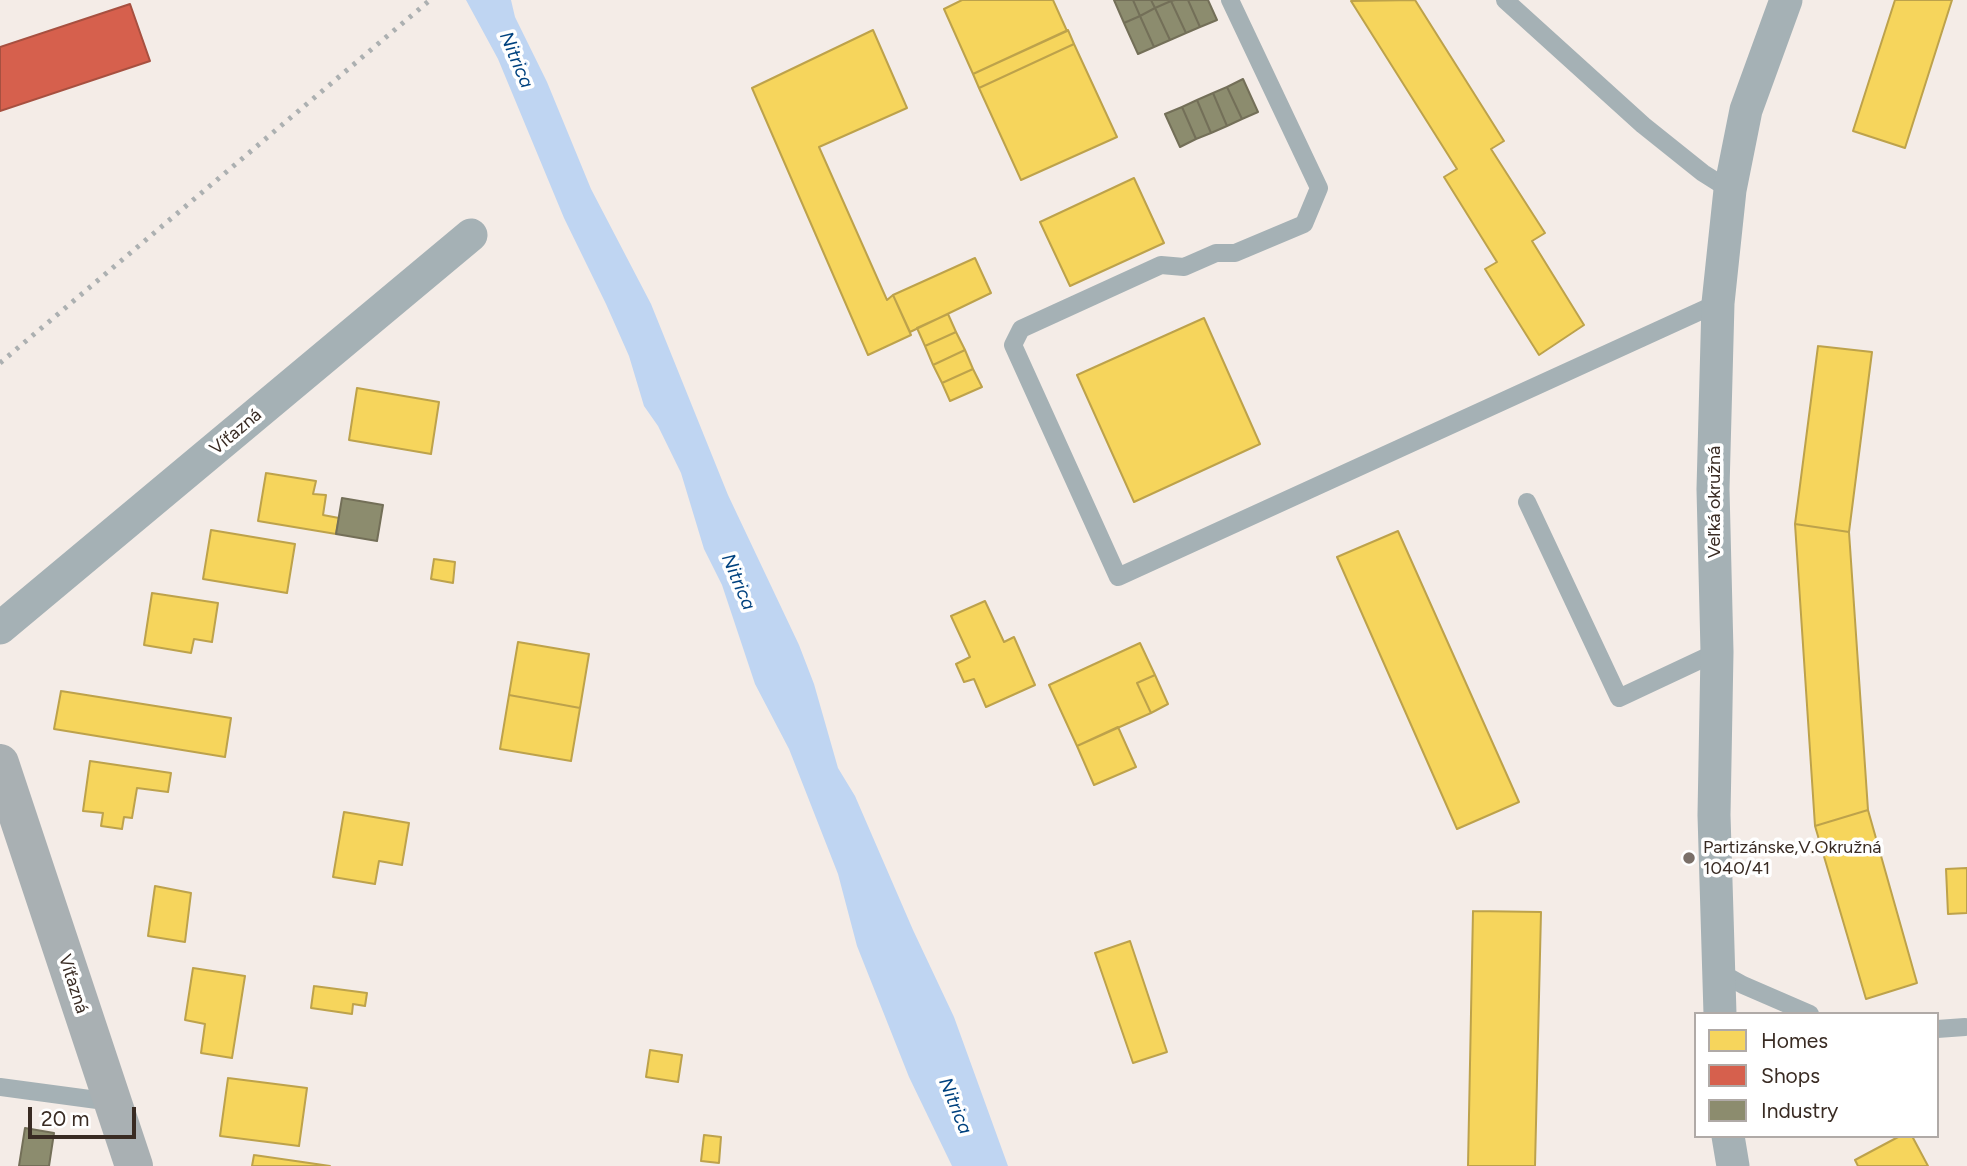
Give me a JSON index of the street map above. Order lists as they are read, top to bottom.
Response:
{
  "streets": {
    "main road": ["Víťazná"],
    "street": ["Veľká okružná"]
  },
  "water": ["Nitrica"],
  "places": ["Partizánske,V.Okružná 1040/41"],
  "legend": ["Homes", "Shops", "Industry"],
  "scale_bar": "20 m"
}
